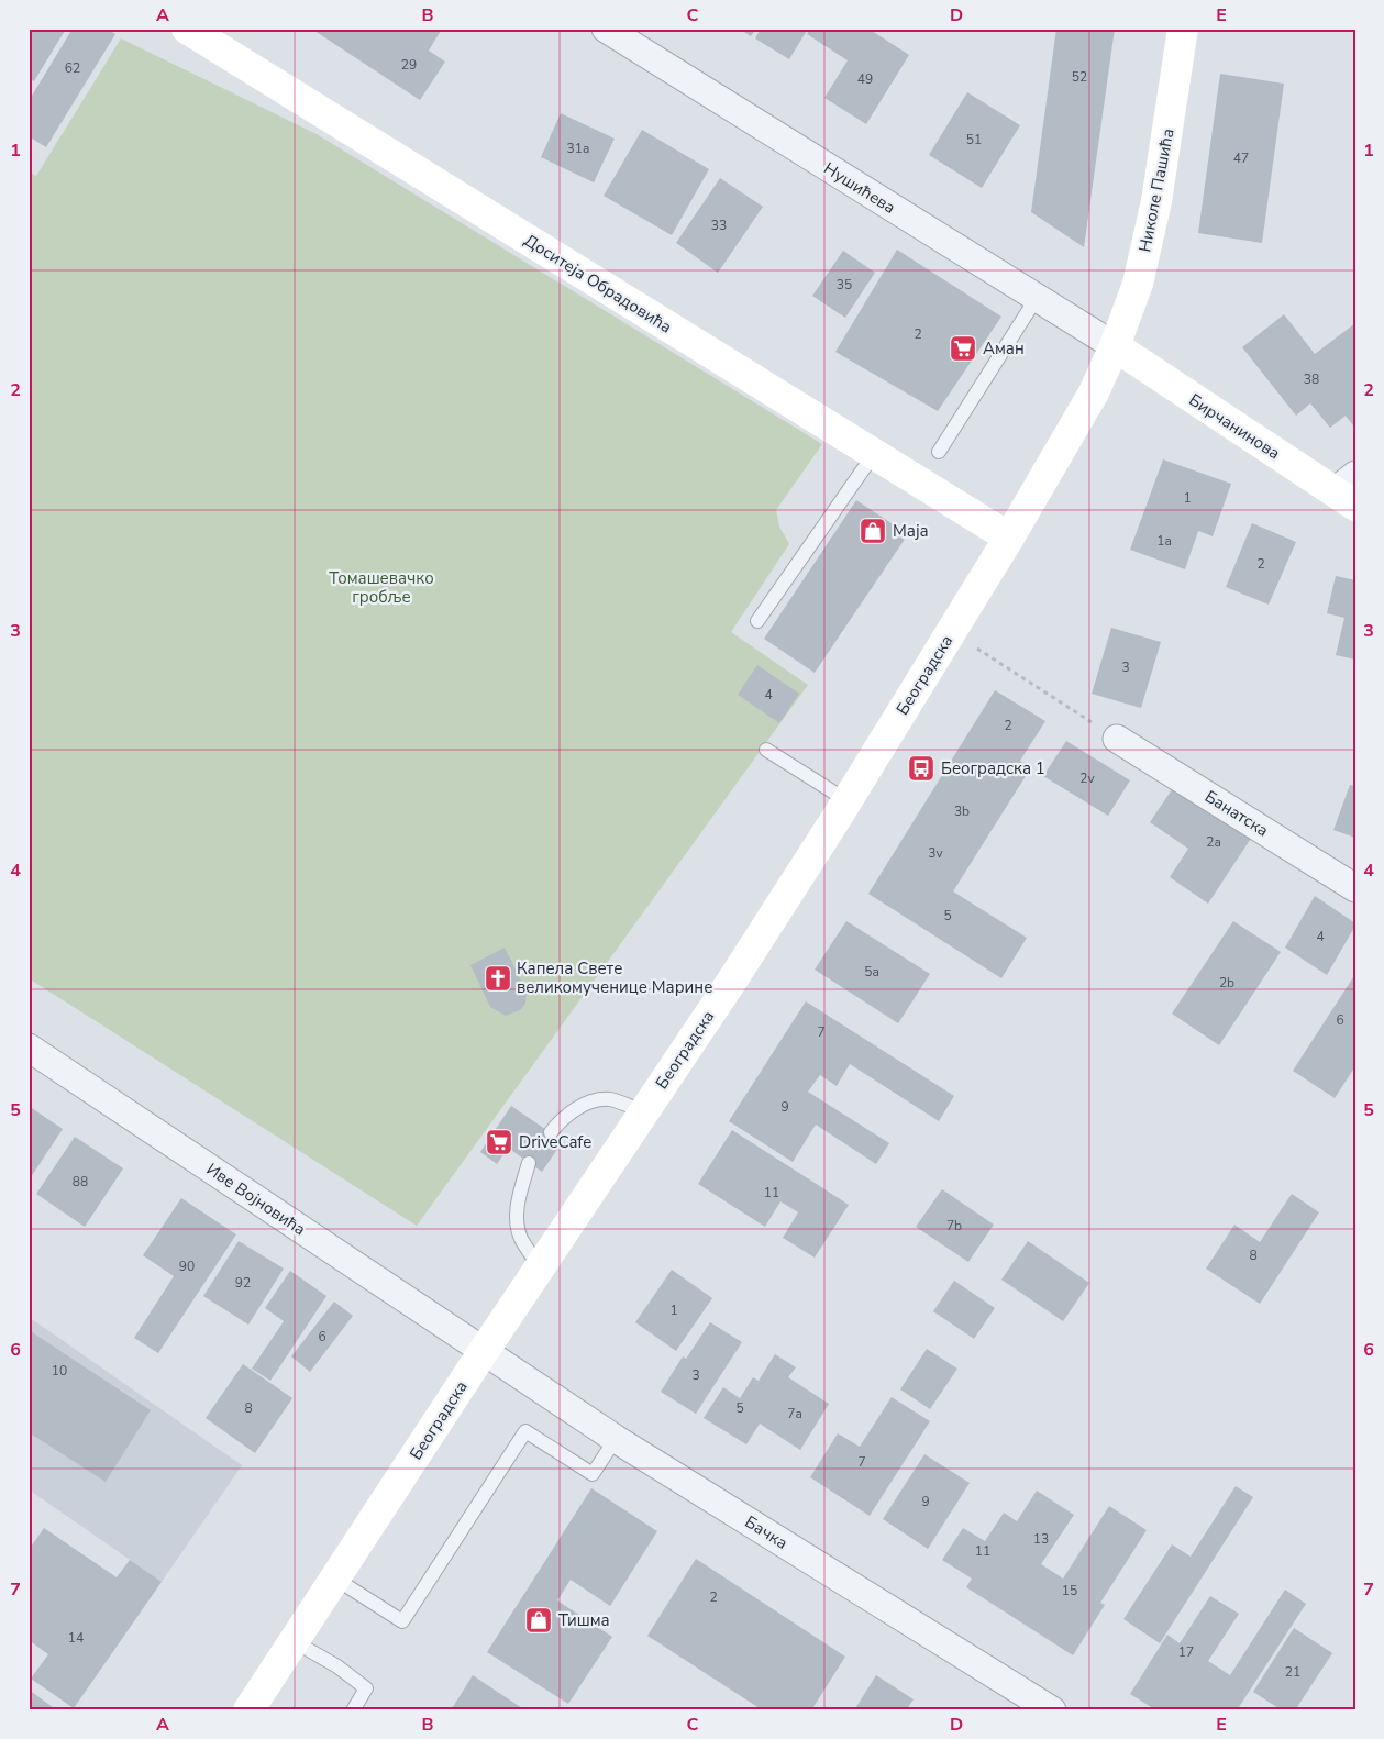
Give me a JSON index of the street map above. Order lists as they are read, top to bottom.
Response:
{
  "streets": {
    "main road": [
      "Николе Пашића",
      "Доситеја Обрадовића",
      "Бирчанинова",
      "Београдска"
    ],
    "street": [
      "Нушићева",
      "Банатска",
      "Иве Војновића",
      "Бачка"
    ]
  },
  "crossings": [
    ["Нушићева", "Николе Пашића"],
    ["Нушићева", "Бирчанинова"],
    ["Нушићева", "Београдска"],
    ["Николе Пашића", "Бирчанинова"],
    ["Николе Пашића", "Београдска"],
    ["Доситеја Обрадовића", "Београдска"],
    ["Бирчанинова", "Београдска"],
    ["Београдска", "Иве Војновића"],
    ["Београдска", "Бачка"],
    ["Иве Војновића", "Бачка"]
  ],
  "parks": ["Томашевачко гробље"],
  "places": {
    "supermarket": ["Аман", "DriveCafe"],
    "shop": ["Маја", "Тишма"],
    "bus stop": ["Београдска 1"],
    "church": ["Капела Свете великомученице Марине"]
  },
  "house_numbers": [
    "29",
    "62",
    "52",
    "49",
    "51",
    "31a",
    "47",
    "33",
    "35",
    "2",
    "38",
    "1",
    "1a",
    "2",
    "3",
    "4",
    "2",
    "2v",
    "3b",
    "2a",
    "3v",
    "5",
    "4",
    "5a",
    "2b",
    "6",
    "7",
    "9",
    "88",
    "11",
    "7b",
    "8",
    "90",
    "92",
    "1",
    "6",
    "10",
    "3",
    "8",
    "5",
    "7a",
    "7",
    "9",
    "13",
    "11",
    "15",
    "2",
    "14",
    "17",
    "21"
  ],
  "grid": {
    "columns": [
      "A",
      "B",
      "C",
      "D",
      "E"
    ],
    "rows": [
      "1",
      "2",
      "3",
      "4",
      "5",
      "6",
      "7"
    ]
  }
}
